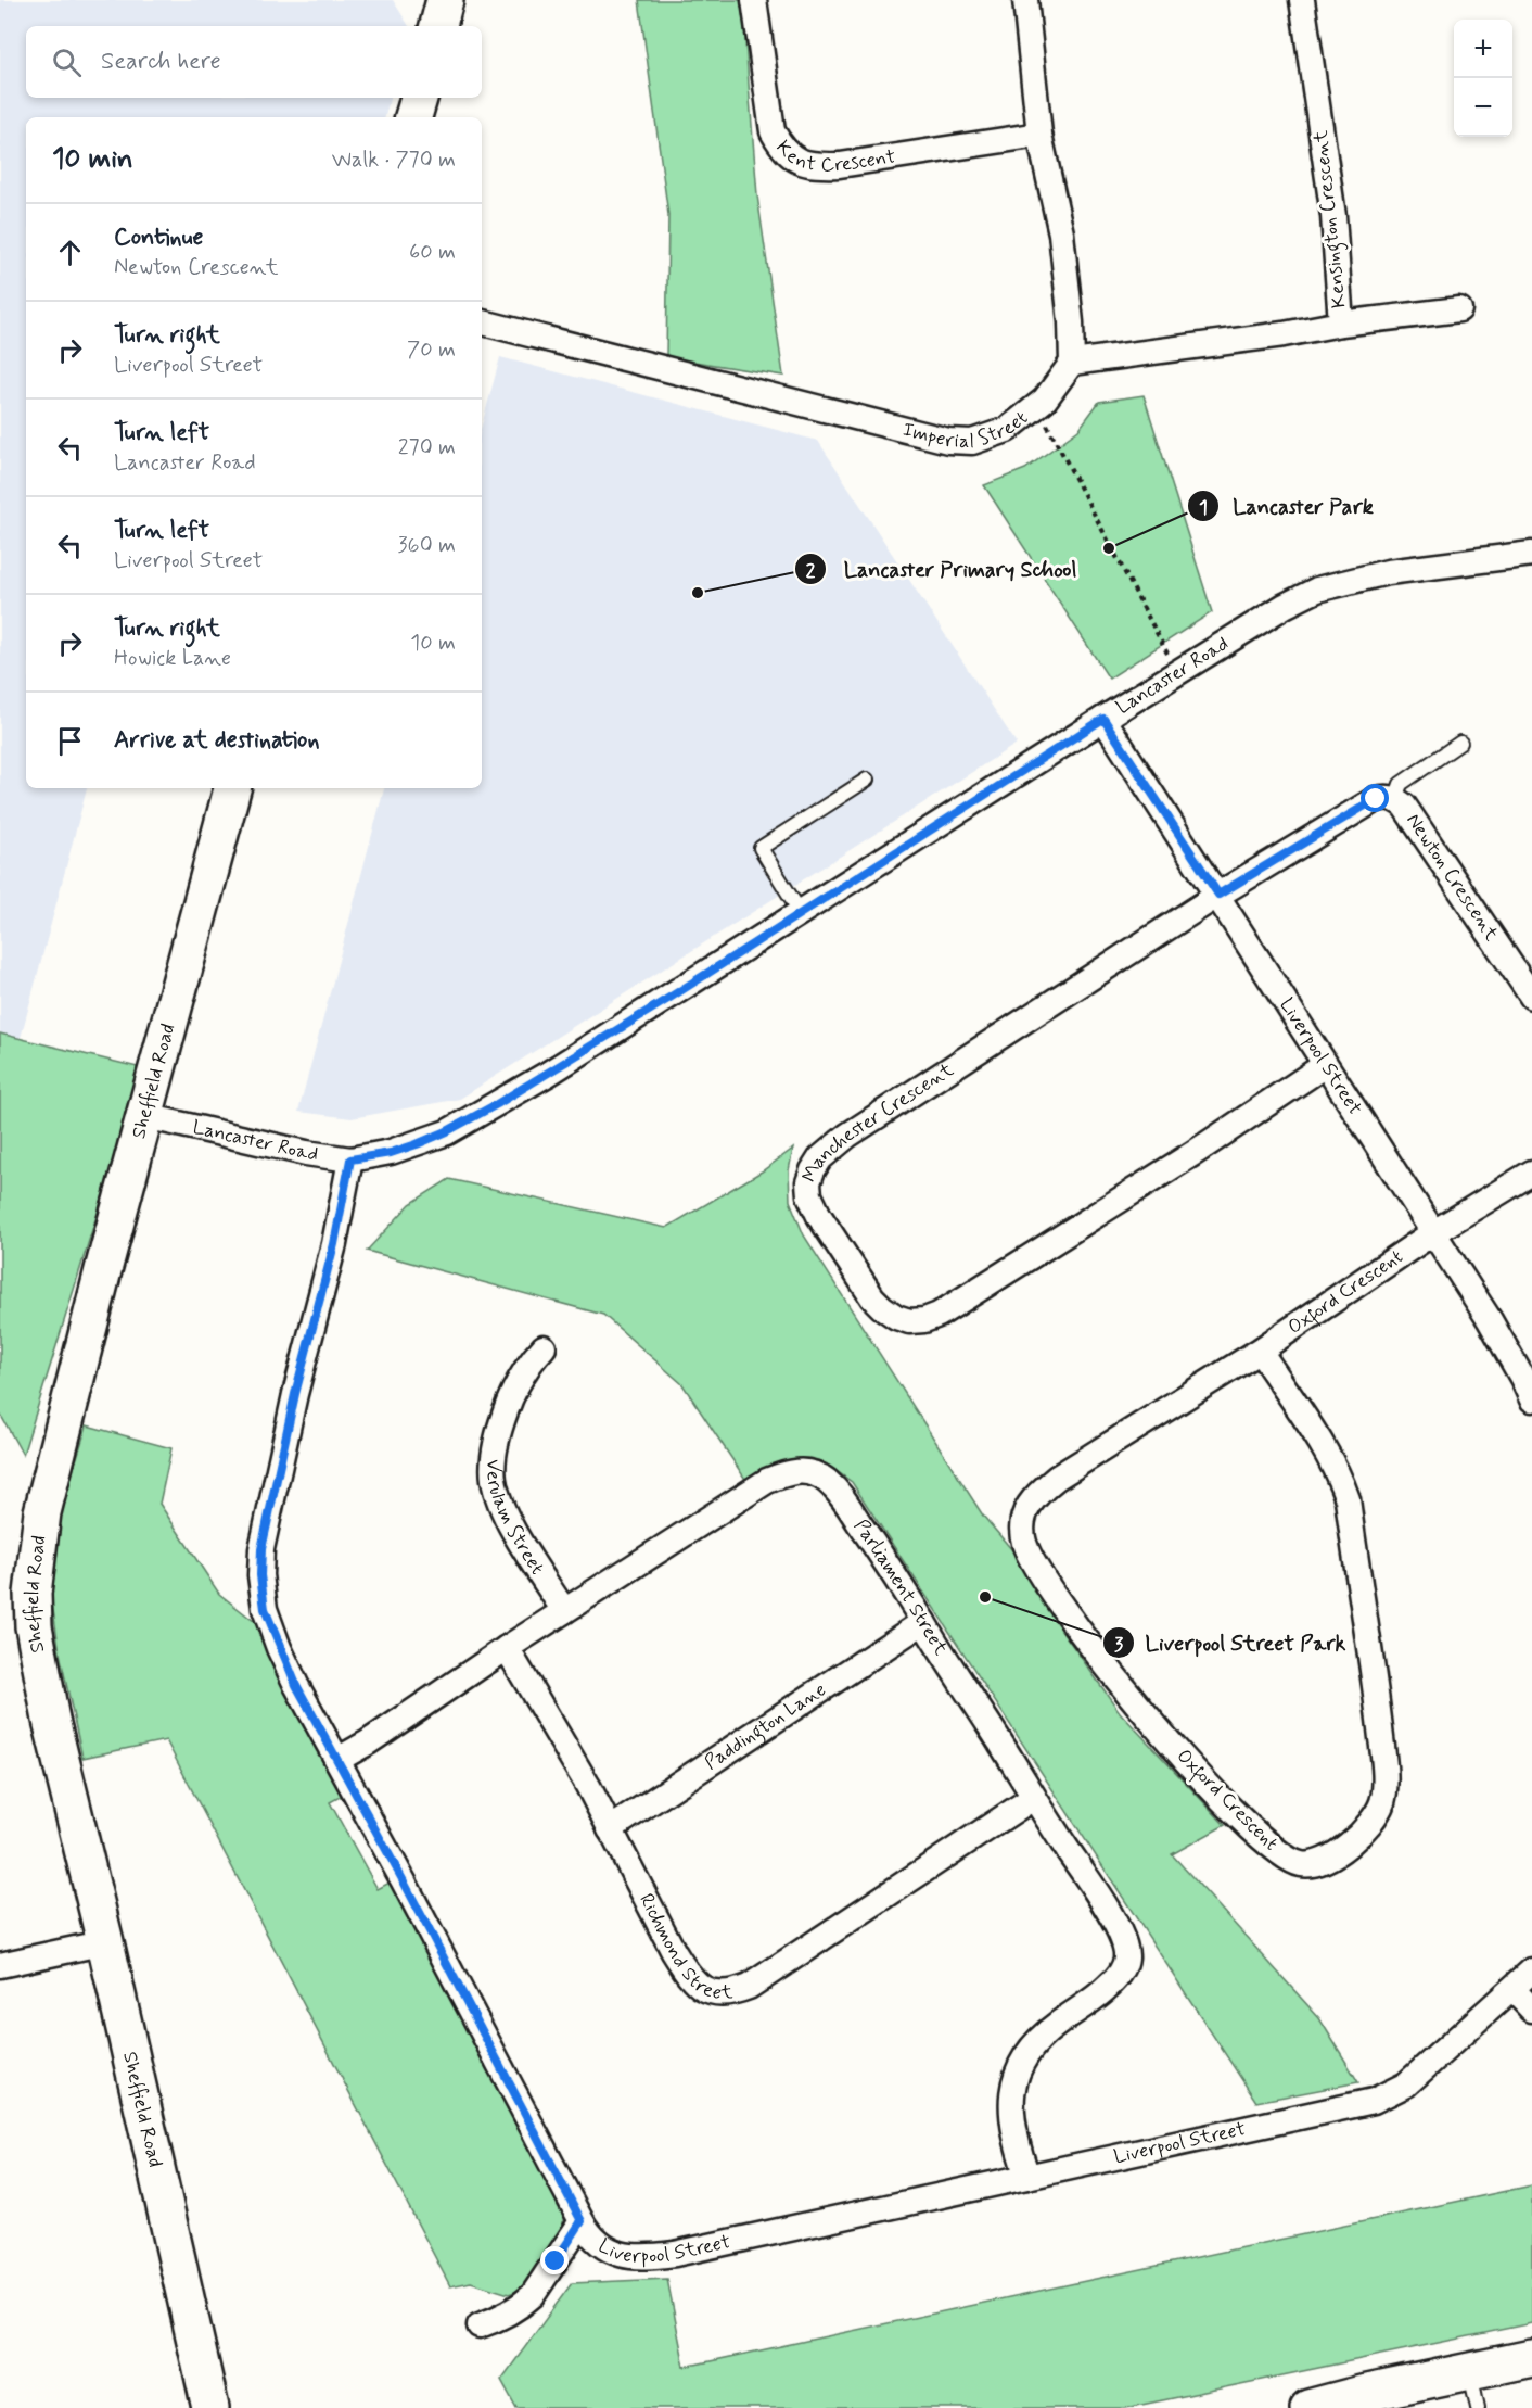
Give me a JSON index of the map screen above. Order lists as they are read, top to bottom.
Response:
{
  "streets": {
    "street": [
      "Kent Crescent",
      "Kensington Crescent",
      "Imperial Street",
      "Lancaster Road",
      "Newton Crescent",
      "Liverpool Street",
      "Sheffield Road",
      "Manchester Crescent",
      "Oxford Crescent",
      "Verulam Street",
      "Parliament Street",
      "Paddington Lane",
      "Richmond Street"
    ]
  },
  "crossings": [
    ["Kensington Crescent", "Imperial Street"],
    ["Lancaster Road", "Liverpool Street"],
    ["Lancaster Road", "Sheffield Road"],
    ["Newton Crescent", "Liverpool Street"],
    ["Newton Crescent", "Manchester Crescent"],
    ["Liverpool Street", "Manchester Crescent"],
    ["Liverpool Street", "Oxford Crescent"],
    ["Liverpool Street", "Parliament Street"],
    ["Verulam Street", "Parliament Street"],
    ["Parliament Street", "Paddington Lane"],
    ["Parliament Street", "Richmond Street"],
    ["Paddington Lane", "Richmond Street"]
  ],
  "places": ["Lancaster Park", "Lancaster Primary School", "Liverpool Street Park"],
  "page": {
    "map_buttons": ["+", "−"],
    "search": "Search here",
    "heading": ["10 min", "Walk · 770 m"],
    "list": [
      ["Continue", "Newton Crescent", "60 m"],
      ["Turn right", "Liverpool Street", "70 m"],
      ["Turn left", "Lancaster Road", "270 m"],
      ["Turn left", "Liverpool Street", "360 m"],
      ["Turn right", "Howick Lane", "10 m"],
      "Arrive at destination"
    ]
  }
}
